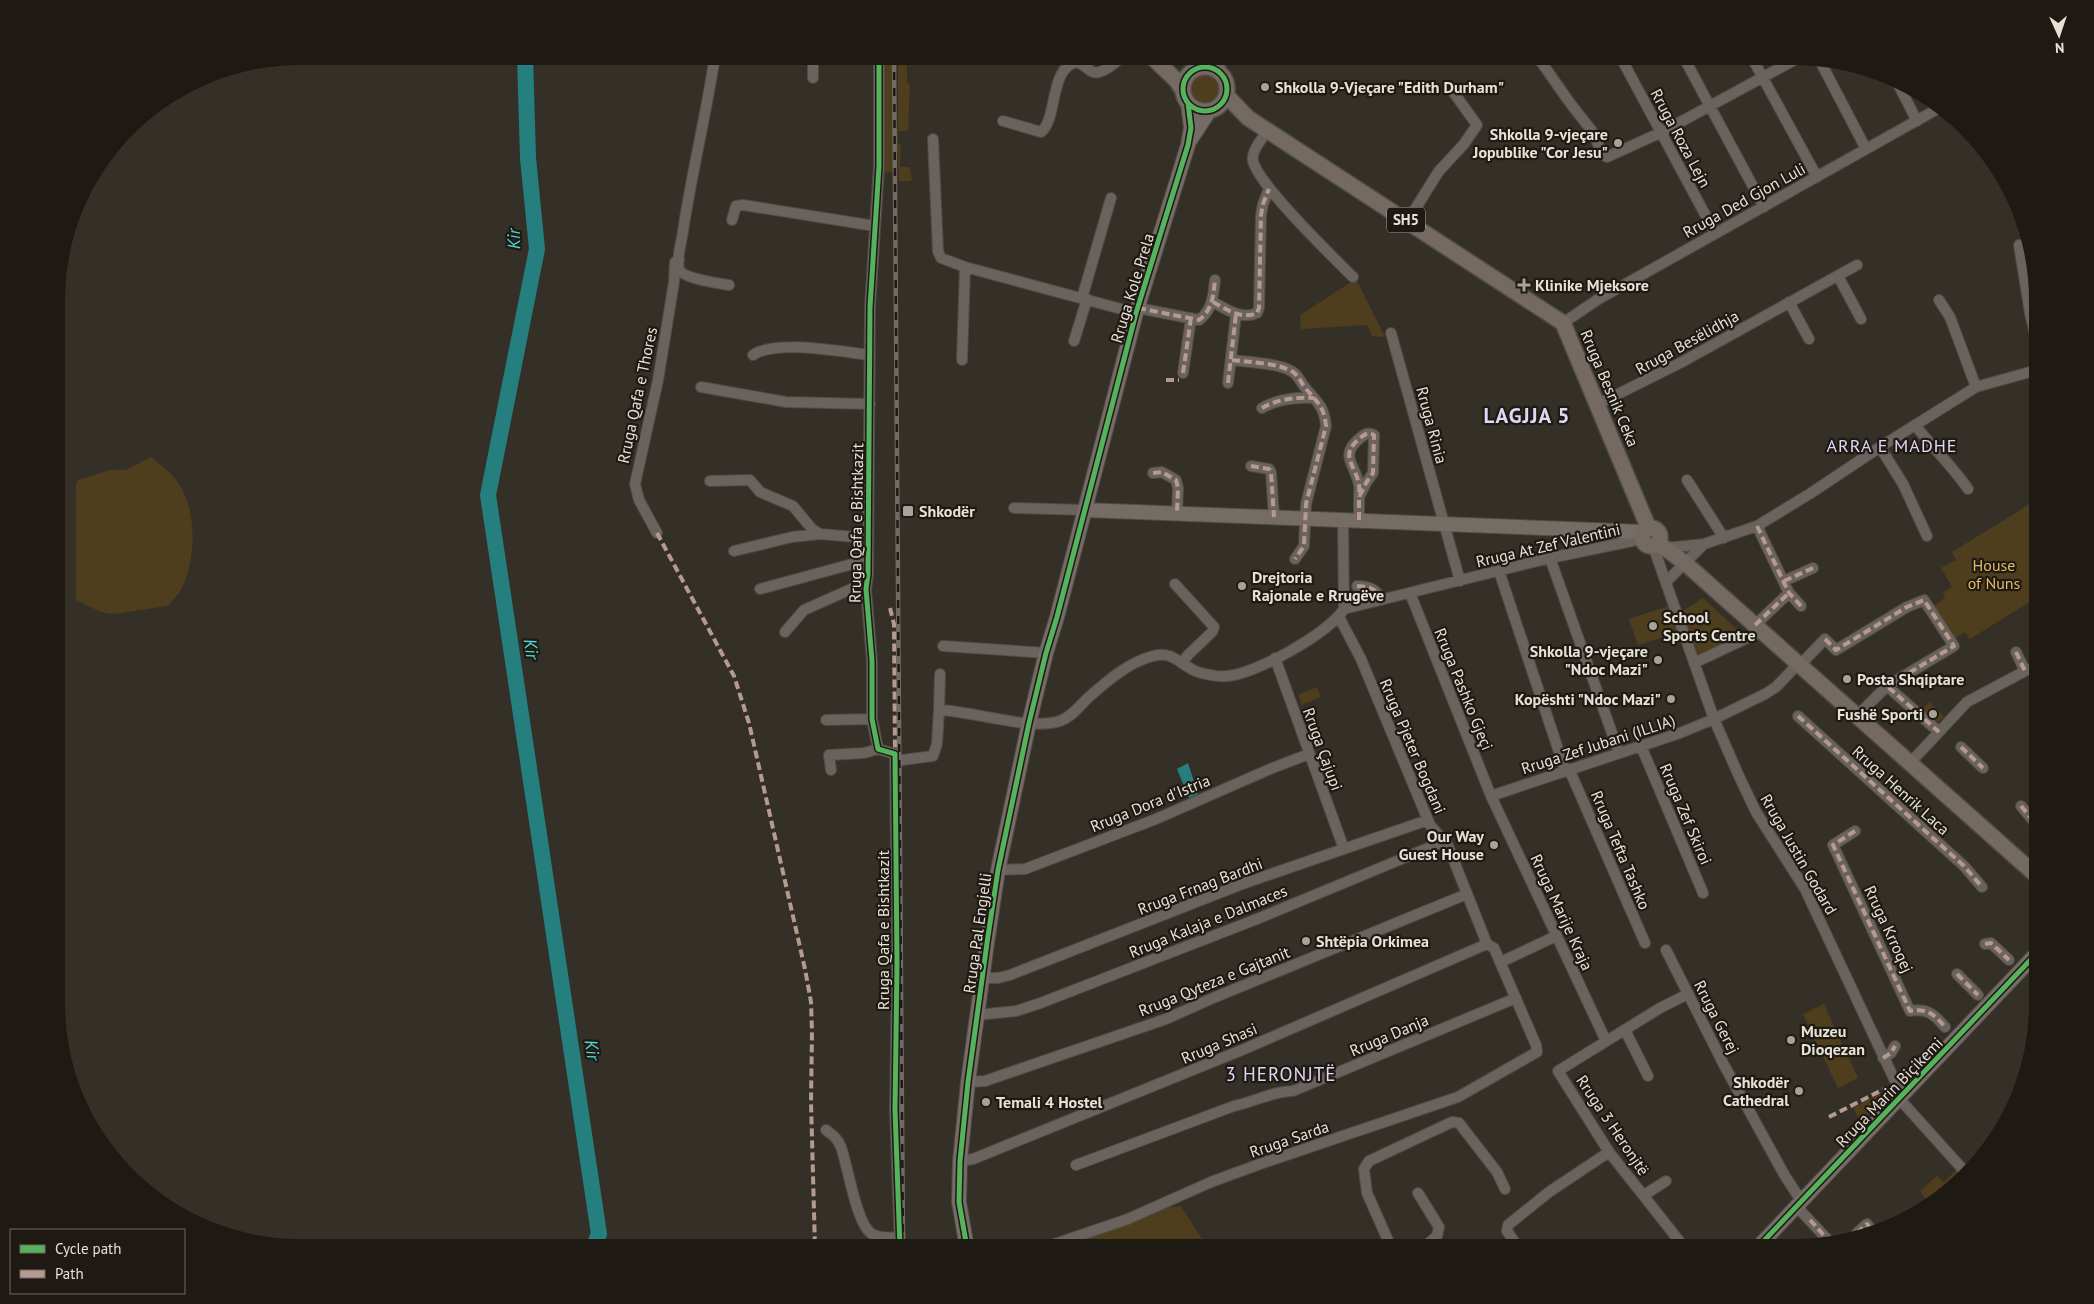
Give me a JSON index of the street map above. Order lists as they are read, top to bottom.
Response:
{
  "streets": {
    "main road": [
      "SH5",
      "Rruga Kole Prela",
      "Rruga Besnik Ceka",
      "Rruga Pal Engjelli",
      "Rruga Marin Biçikemi"
    ],
    "street": [
      "Rruga Roza Lejn",
      "Rruga Ded Gjon Luli",
      "Rruga Besëlidhja",
      "Rruga Qafa e Thores",
      "Rruga Rinia",
      "Rruga Qafa e Bishtkazit",
      "Rruga At Zef Valentini",
      "Rruga Pashko Gjeçi",
      "Rruga Zef Jubani (ILLIA)",
      "Rruga Pjeter Bogdani",
      "Rruga Çajupi",
      "Rruga Henrik Laca",
      "Rruga Dora d'Istria",
      "Rruga Zef Skiroi",
      "Rruga Tefta Tashko",
      "Rruga Justin Godard",
      "Rruga Frnag Bardhi",
      "Rruga Marije Kraja",
      "Rruga Kalaja e Dalmaces",
      "Rruga Krroqej",
      "Rruga Qyteza e Gajtanit",
      "Rruga Gerej",
      "Rruga Danja",
      "Rruga Shasi",
      "Rruga 3 Heronjtë",
      "Rruga Sarda"
    ]
  },
  "crossings": [
    ["Rruga Roza Lejn", "Rruga Ded Gjon Luli"],
    ["Rruga Ded Gjon Luli", "Rruga Besnik Ceka"],
    ["SH5", "Rruga Kole Prela"],
    ["SH5", "Rruga Besnik Ceka"],
    ["Rruga Kole Prela", "Rruga Besnik Ceka"],
    ["Rruga Kole Prela", "Rruga Pal Engjelli"],
    ["Rruga Besëlidhja", "Rruga Besnik Ceka"],
    ["Rruga Besnik Ceka", "Rruga At Zef Valentini"],
    ["Rruga Besnik Ceka", "Rruga Justin Godard"],
    ["Rruga Rinia", "Rruga At Zef Valentini"],
    ["Rruga At Zef Valentini", "Rruga Pashko Gjeçi"],
    ["Rruga At Zef Valentini", "Rruga Pjeter Bogdani"],
    ["Rruga At Zef Valentini", "Rruga Çajupi"],
    ["Rruga At Zef Valentini", "Rruga Tefta Tashko"],
    ["Rruga At Zef Valentini", "Rruga Justin Godard"],
    ["Rruga At Zef Valentini", "Rruga Pal Engjelli"],
    ["Rruga Pashko Gjeçi", "Rruga Zef Jubani (ILLIA)"],
    ["Rruga Pashko Gjeçi", "Rruga Marije Kraja"],
    ["Rruga Zef Jubani (ILLIA)", "Rruga Zef Skiroi"],
    ["Rruga Zef Jubani (ILLIA)", "Rruga Tefta Tashko"],
    ["Rruga Zef Jubani (ILLIA)", "Rruga Justin Godard"],
    ["Rruga Zef Jubani (ILLIA)", "Rruga Marije Kraja"],
    ["Rruga Pjeter Bogdani", "Rruga Frnag Bardhi"],
    ["Rruga Pjeter Bogdani", "Rruga Kalaja e Dalmaces"],
    ["Rruga Pjeter Bogdani", "Rruga Qyteza e Gajtanit"],
    ["Rruga Pjeter Bogdani", "Rruga Danja"],
    ["Rruga Pjeter Bogdani", "Rruga Shasi"],
    ["Rruga Pjeter Bogdani", "Rruga Sarda"],
    ["Rruga Çajupi", "Rruga Dora d'Istria"],
    ["Rruga Çajupi", "Rruga Frnag Bardhi"],
    ["Rruga Dora d'Istria", "Rruga Pal Engjelli"],
    ["Rruga Justin Godard", "Rruga Marin Biçikemi"],
    ["Rruga Frnag Bardhi", "Rruga Pal Engjelli"],
    ["Rruga Marije Kraja", "Rruga 3 Heronjtë"],
    ["Rruga Kalaja e Dalmaces", "Rruga Pal Engjelli"],
    ["Rruga Pal Engjelli", "Rruga Qyteza e Gajtanit"],
    ["Rruga Pal Engjelli", "Rruga Shasi"],
    ["Rruga Gerej", "Rruga Marin Biçikemi"]
  ],
  "districts": ["LAGJJA 5", "ARRA E MADHE", "3 HERONJTË"],
  "water": ["Kir"],
  "parks": ["House of Nuns"],
  "places": {
    "other": [
      "Shkolla 9-Vjeçare \"Edith Durham\"",
      "Shkolla 9-vjeçare Jopublike \"Cor Jesu\"",
      "Drejtoria Rajonale e Rrugëve",
      "School Sports Centre",
      "Shkolla 9-vjeçare \"Ndoc Mazi\"",
      "Posta Shqiptare",
      "Kopështi \"Ndoc Mazi\"",
      "Fushë Sporti",
      "Our Way Guest House",
      "Shtëpia Orkimea",
      "Muzeu Dioqezan",
      "Shkodër Cathedral",
      "Temali 4 Hostel"
    ],
    "health": ["Klinike Mjeksore"],
    "transit": ["Shkodër"]
  },
  "legend": ["Cycle path", "Path"],
  "north": "bottom"
}
